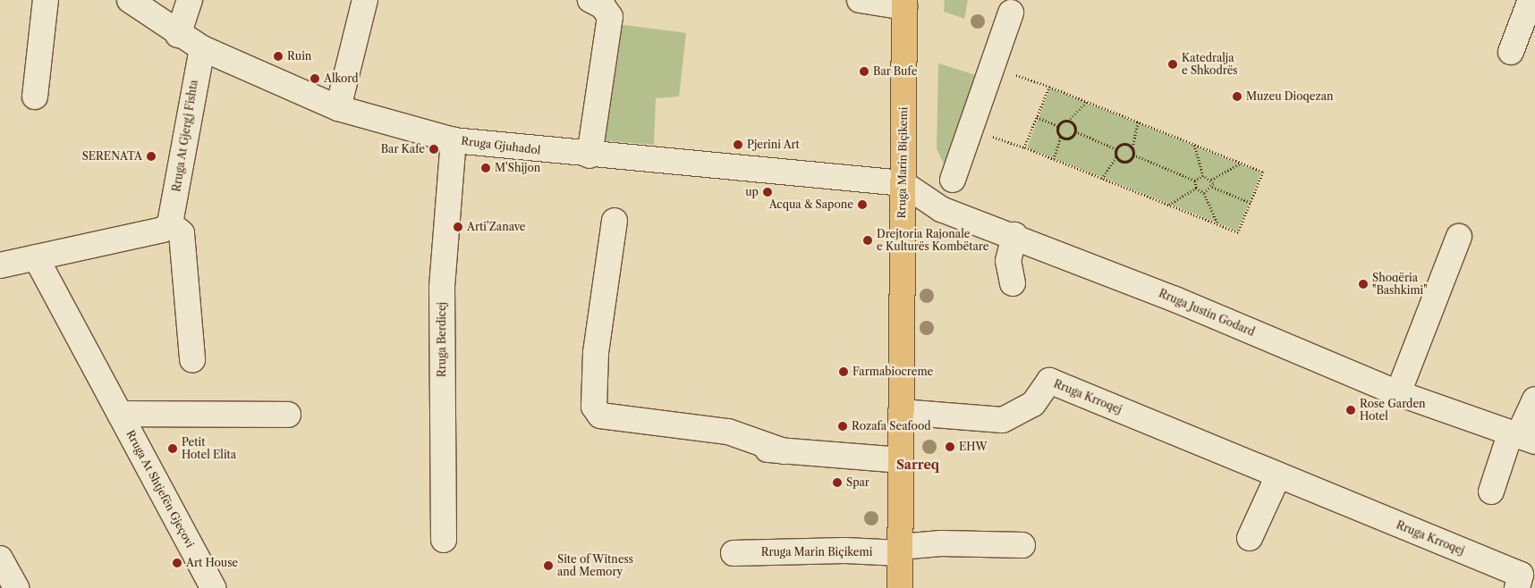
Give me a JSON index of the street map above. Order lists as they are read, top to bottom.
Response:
{
  "streets": {
    "main road": ["Rruga Marin Biçikemi"],
    "street": [
      "Rruga At Gjergj Fishta",
      "Rruga Gjuhadol",
      "Rruga Justin Godard",
      "Rruga Berdicej",
      "Rruga Krroqej",
      "Rruga At Shtjefën Gjeçovi"
    ]
  },
  "crossings": [
    ["Rruga At Gjergj Fishta", "Rruga Gjuhadol"],
    ["Rruga Gjuhadol", "Rruga Marin Biçikemi"],
    ["Rruga Gjuhadol", "Rruga Justin Godard"],
    ["Rruga Gjuhadol", "Rruga Berdicej"],
    ["Rruga Marin Biçikemi", "Rruga Justin Godard"],
    ["Rruga Marin Biçikemi", "Rruga Krroqej"]
  ],
  "districts": ["Sarreq"],
  "places": [
    "Ruin",
    "Katedralja e Shkodrës",
    "Bar Bufe",
    "Alkord",
    "Muzeu Dioqezan",
    "Pjerini Art",
    "Bar Kafe",
    "SERENATA",
    "M'Shijon",
    "up",
    "Acqua & Sapone",
    "Arti’Zanave",
    "Drejtoria Rajonale e Kulturës Kombëtare",
    "Shoqëria \"Bashkimi\"",
    "Farmabiocreme",
    "Rose Garden Hotel",
    "Rozafa Seafood",
    "EHW",
    "Petit Hotel Elita",
    "Spar",
    "Art House",
    "Site of Witness and Memory"
  ]
}
